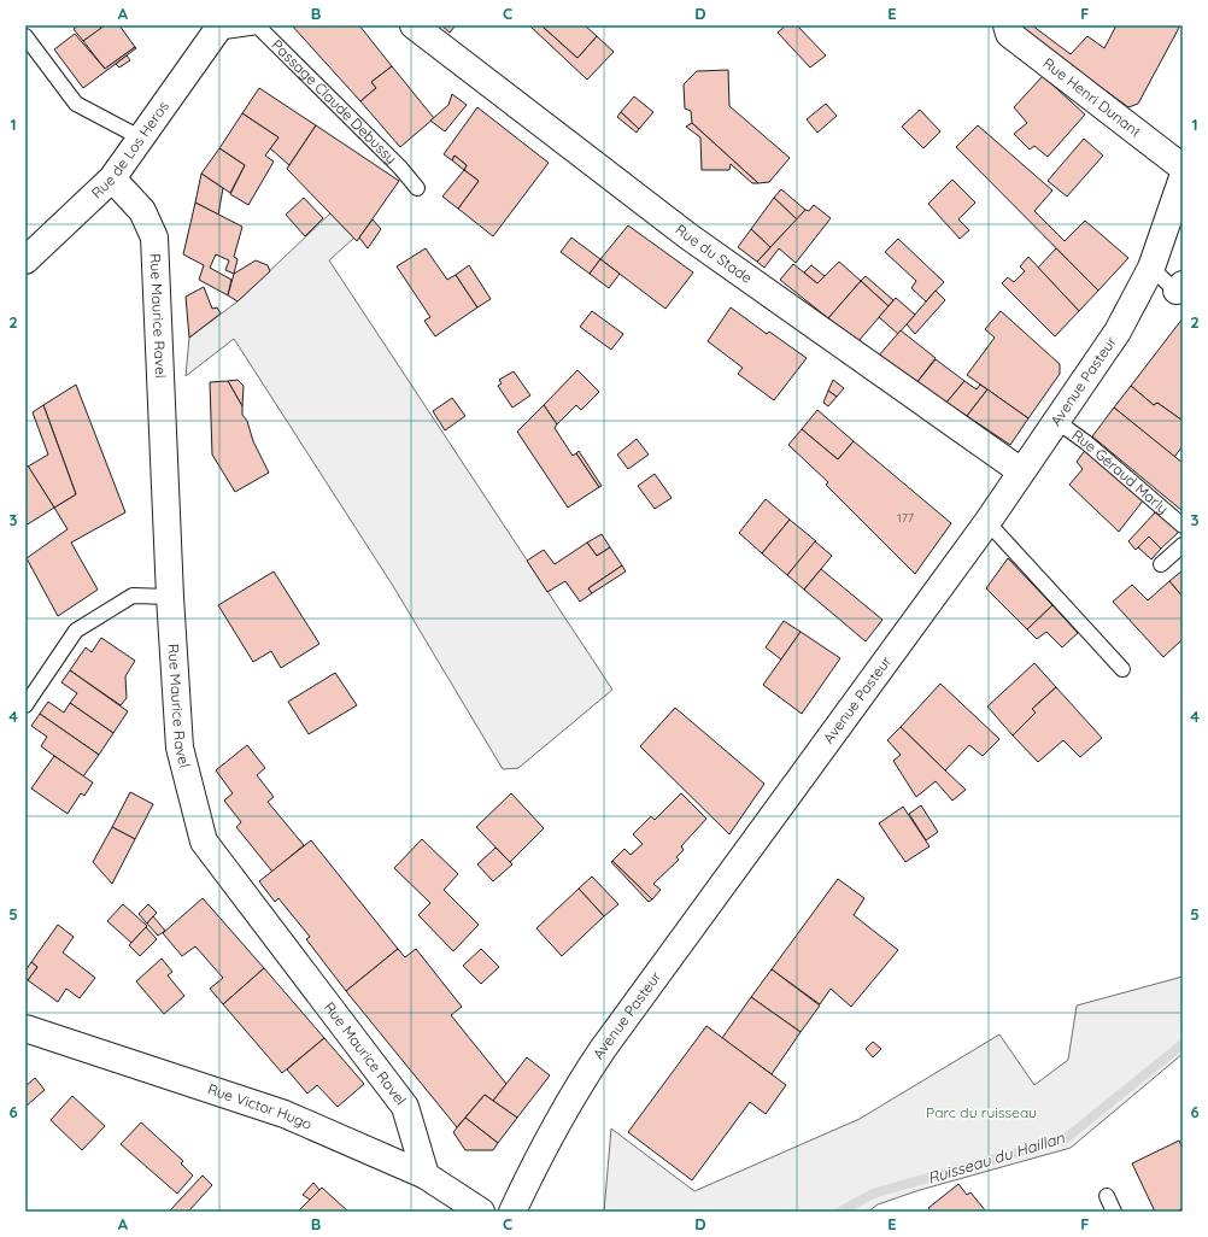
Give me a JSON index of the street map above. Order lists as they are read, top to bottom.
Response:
{
  "streets": {
    "street": [
      "Rue Henri Dunant",
      "Rue de Los Heros",
      "Rue du Stade",
      "Rue Maurice Ravel",
      "Avenue Pasteur",
      "Rue Victor Hugo"
    ],
    "lane": ["Passage Claude Debussy", "Rue Géraud Marly"]
  },
  "crossings": [
    ["Passage Claude Debussy", "Rue de Los Heros"],
    ["Rue de Los Heros", "Rue Maurice Ravel"],
    ["Rue du Stade", "Avenue Pasteur"],
    ["Rue Maurice Ravel", "Rue Victor Hugo"],
    ["Avenue Pasteur", "Rue Géraud Marly"]
  ],
  "water": ["Ruisseau du Haillan"],
  "parks": ["Parc du ruisseau"],
  "house_numbers": ["177"],
  "grid": {
    "columns": [
      "A",
      "B",
      "C",
      "D",
      "E",
      "F"
    ],
    "rows": [
      "1",
      "2",
      "3",
      "4",
      "5",
      "6"
    ]
  }
}
